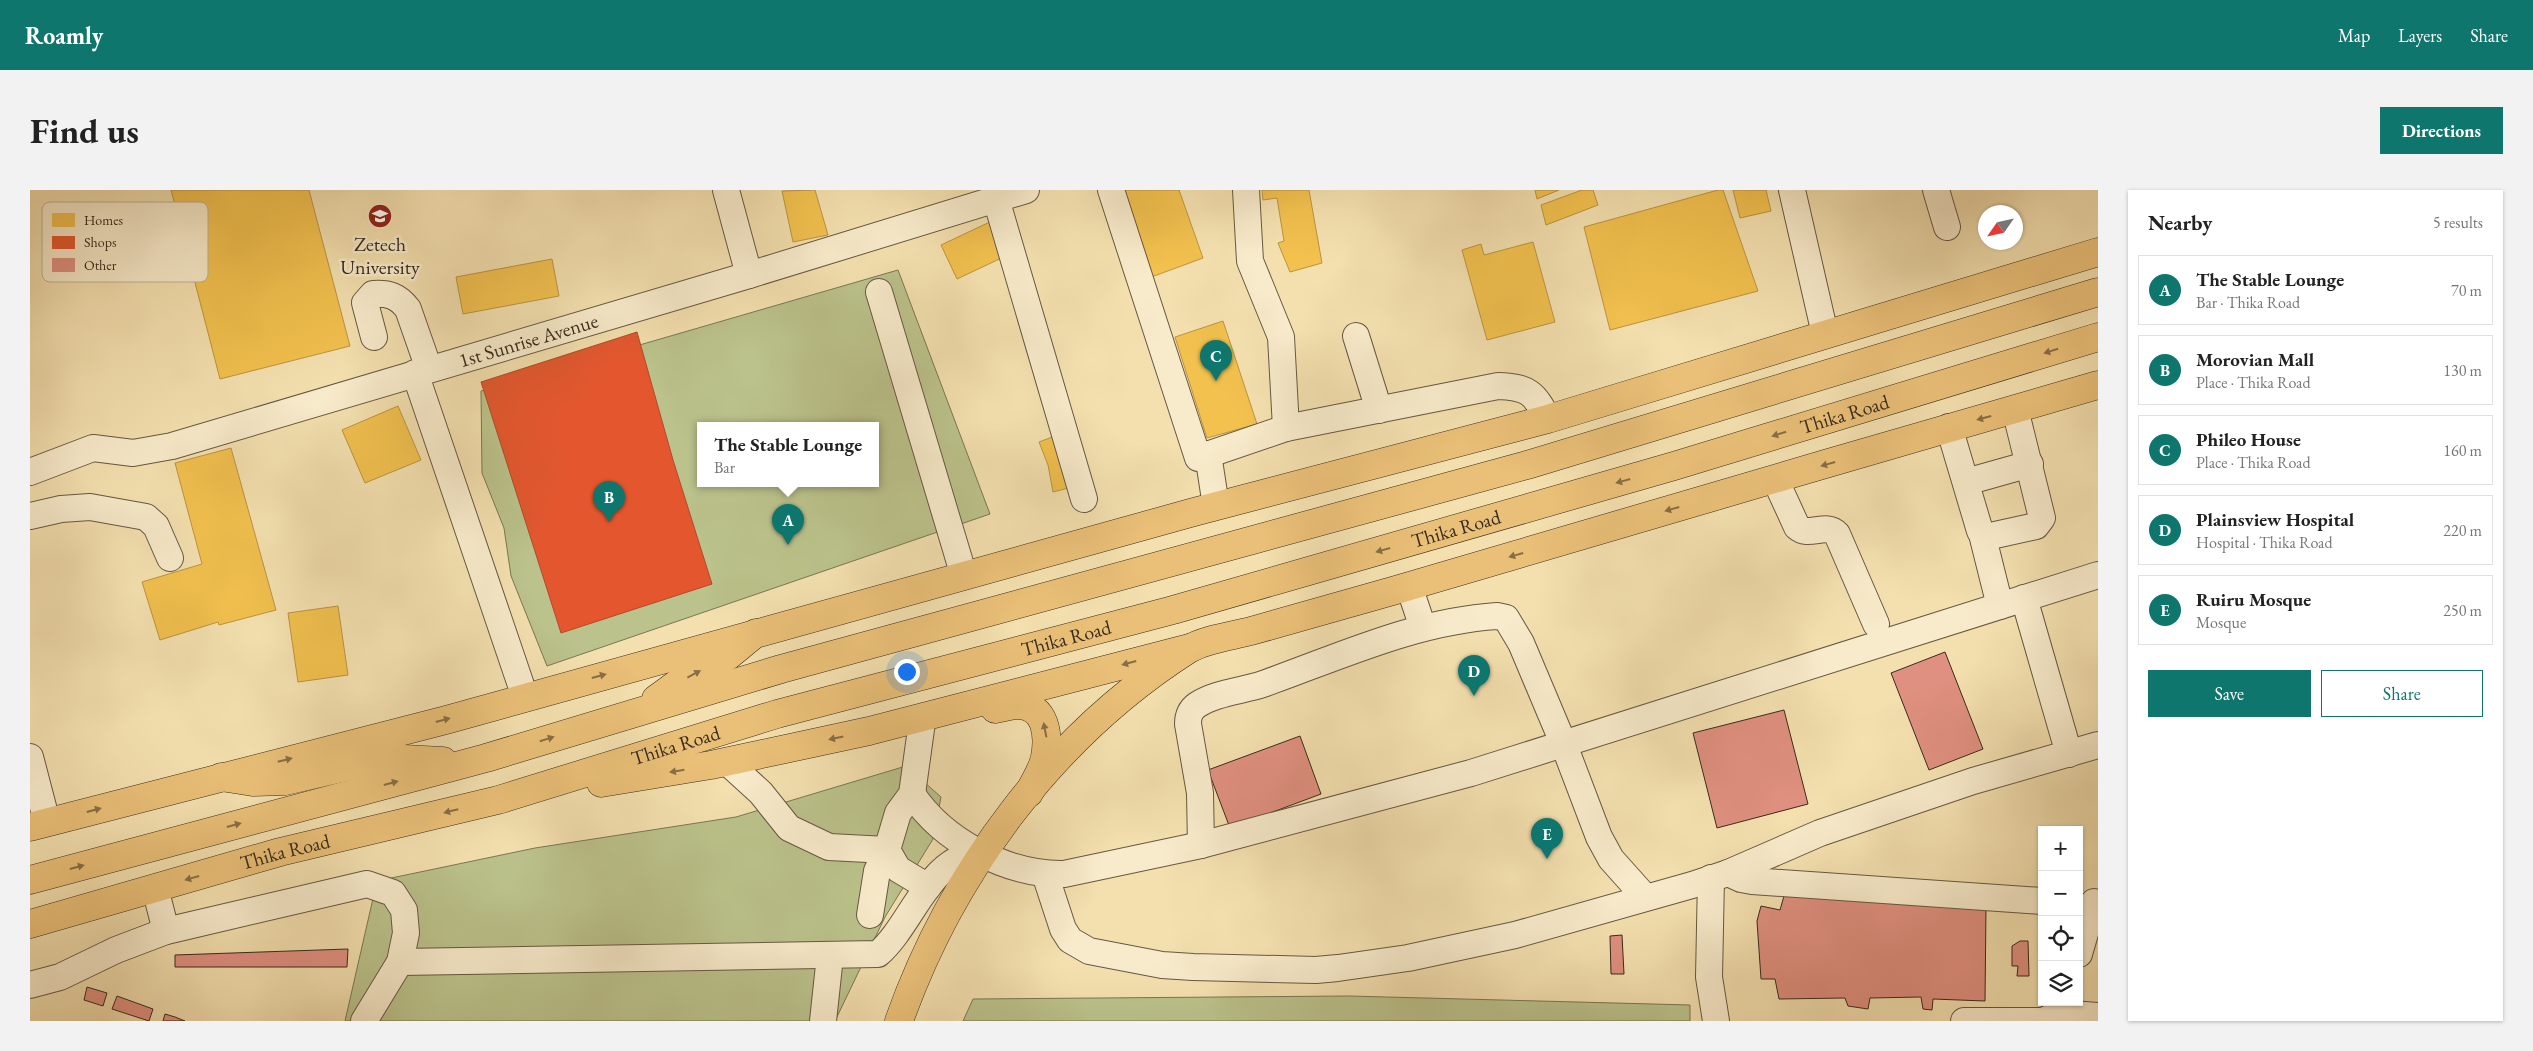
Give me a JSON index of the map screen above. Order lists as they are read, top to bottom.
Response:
{
  "streets": {
    "main road": ["Thika Road"],
    "street": ["1st Sunrise Avenue"]
  },
  "places": {
    "school or university": ["Zetech University"]
  },
  "legend": ["Homes", "Shops", "Other"],
  "north": "bottom left",
  "page": {
    "header": "Roamly",
    "nav": ["Map", "Layers", "Share"],
    "buttons": [
      "Directions",
      ["Save", "Share"]
    ],
    "title": "Find us",
    "heading": ["Nearby", "5 results"],
    "list": [
      {
        "mark": "A",
        "name": "The Stable Lounge",
        "note": "Bar · Thika Road",
        "value": "70 m"
      },
      {
        "mark": "B",
        "name": "Morovian Mall",
        "note": "Place · Thika Road",
        "value": "130 m"
      },
      {
        "mark": "C",
        "name": "Phileo House",
        "note": "Place · Thika Road",
        "value": "160 m"
      },
      {
        "mark": "D",
        "name": "Plainsview Hospital",
        "note": "Hospital · Thika Road",
        "value": "220 m"
      },
      {
        "mark": "E",
        "name": "Ruiru Mosque",
        "note": "Mosque",
        "value": "250 m"
      }
    ],
    "pins": [
      "C",
      "B",
      "A",
      "D",
      "E"
    ],
    "popup": ["The Stable Lounge", "Bar"],
    "map_buttons": ["+", "−"]
  }
}
